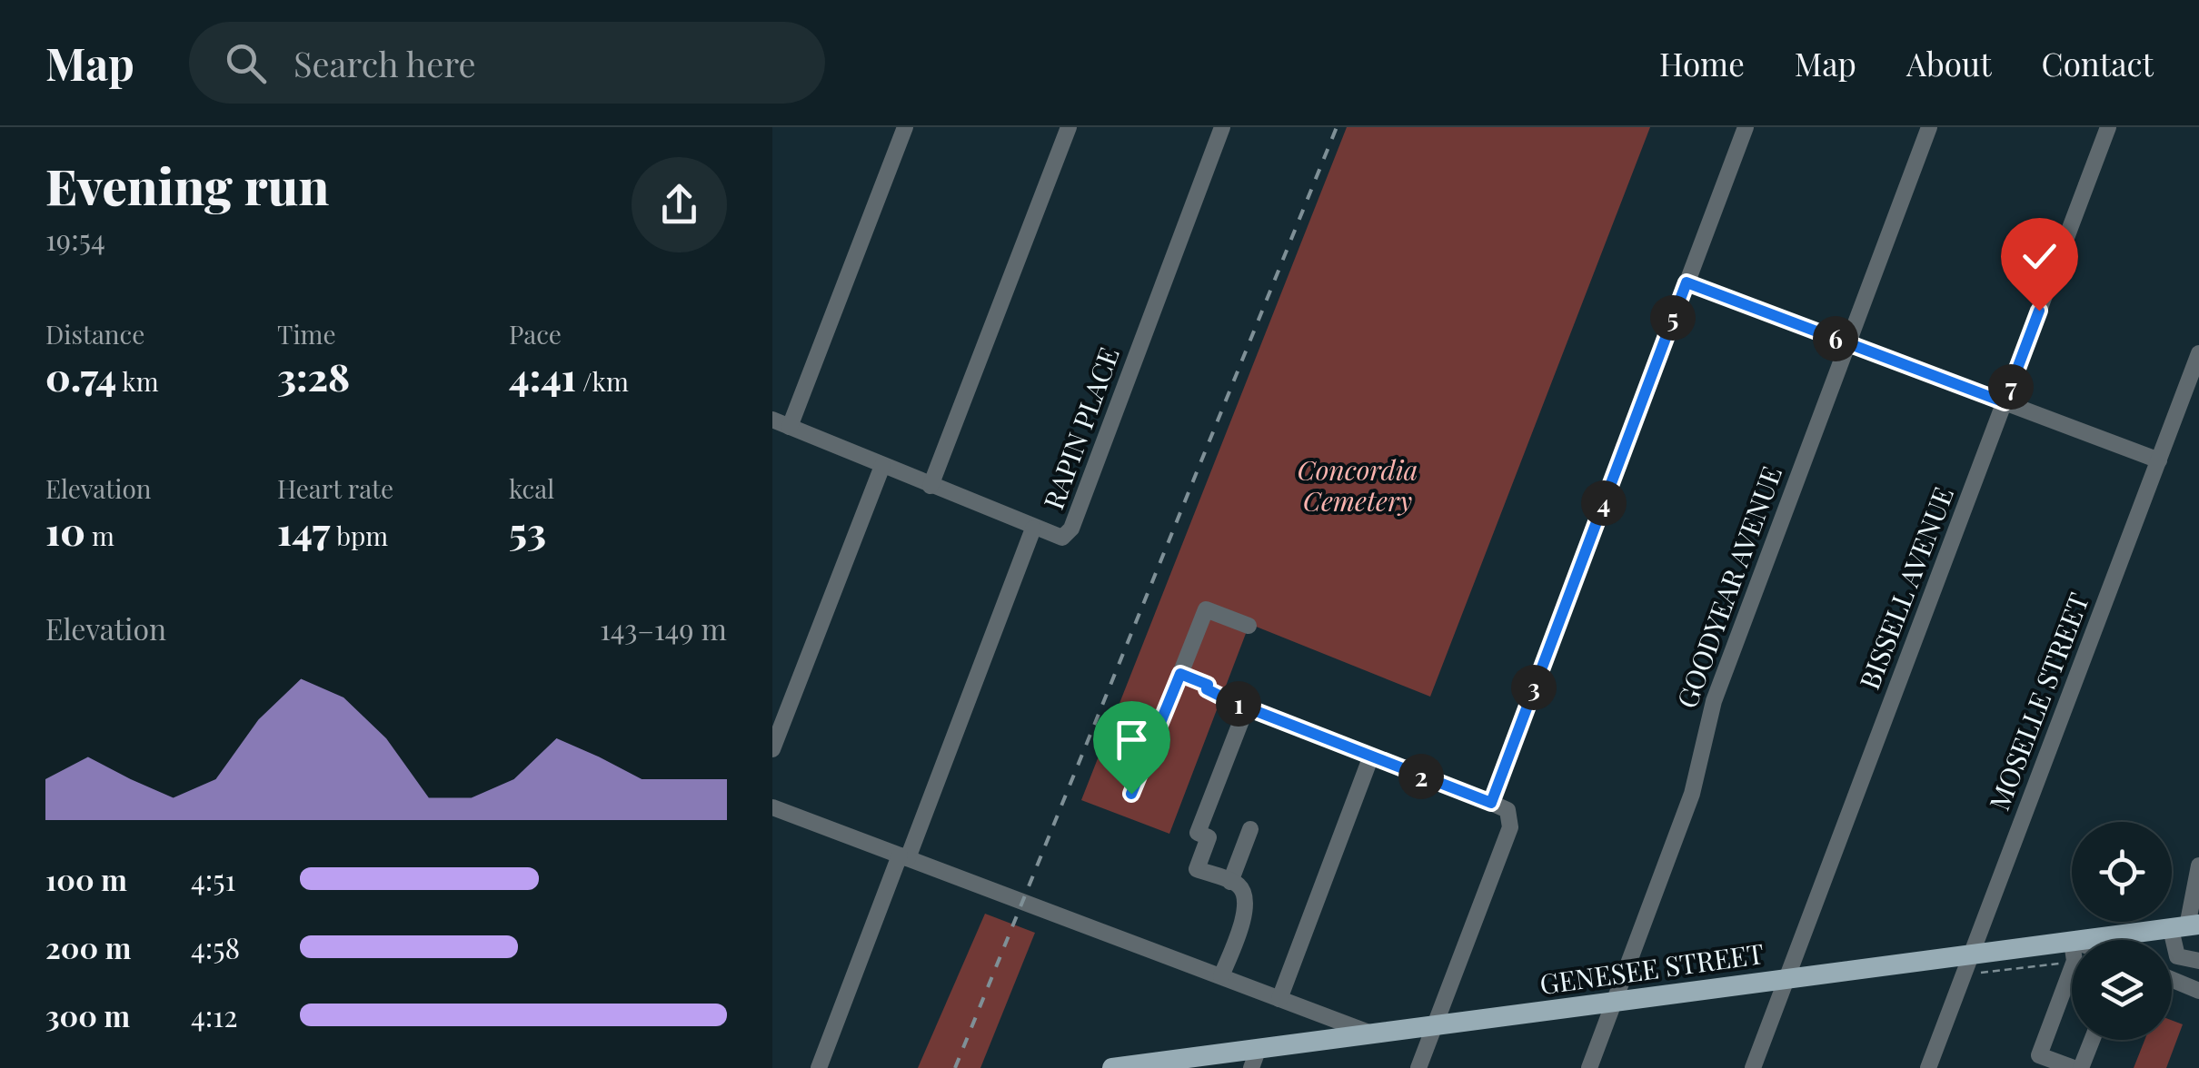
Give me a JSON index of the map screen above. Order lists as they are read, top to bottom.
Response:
{
  "streets": {
    "main road": ["GENESEE STREET"],
    "street": [
      "RAPIN PLACE",
      "GOODYEAR AVENUE",
      "BISSELL AVENUE",
      "MOSELLE STREET"
    ]
  },
  "crossings": [
    ["GOODYEAR AVENUE", "GENESEE STREET"],
    ["BISSELL AVENUE", "GENESEE STREET"],
    ["MOSELLE STREET", "GENESEE STREET"]
  ],
  "parks": ["Concordia Cemetery"],
  "page": {
    "header": "Map",
    "search": "Search here",
    "nav": [
      "Home",
      "Map",
      "About",
      "Contact"
    ],
    "heading": ["Evening run", "19:54"],
    "stats": [
      ["Distance", "0.74 km"],
      ["Time", "3:28"],
      ["Pace", "4:41 /km"],
      ["Elevation", "10 m"],
      ["Heart rate", "147 bpm"],
      ["kcal", "53"]
    ],
    "pins": [
      "5",
      "6",
      "7",
      "4",
      "3",
      "1",
      "2"
    ],
    "chart": ["Elevation", "143–149 m"],
    "list": [
      {
        "name": "100 m",
        "note": "4:51"
      },
      {
        "name": "200 m",
        "note": "4:58"
      },
      {
        "name": "300 m",
        "note": "4:12"
      }
    ]
  }
}
